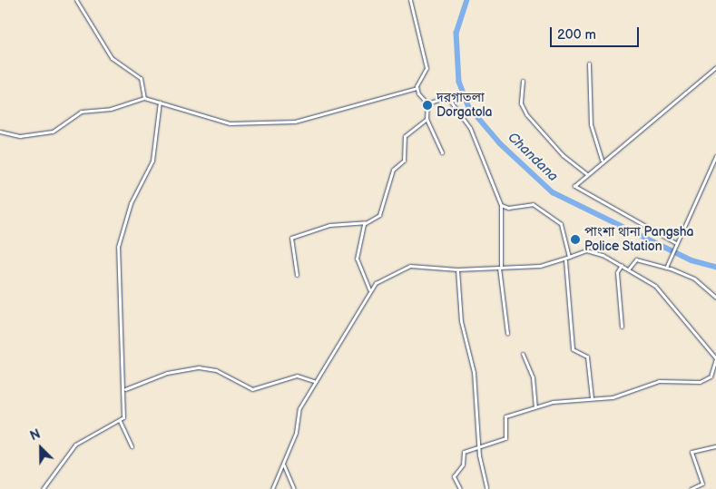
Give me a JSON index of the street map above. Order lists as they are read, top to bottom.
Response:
{
  "water": ["Chandana"],
  "places": ["দরগাতলা Dorgatola", "পাংশা থানা Pangsha Police Station"],
  "scale_bar": "200 m",
  "north": "top left"
}
